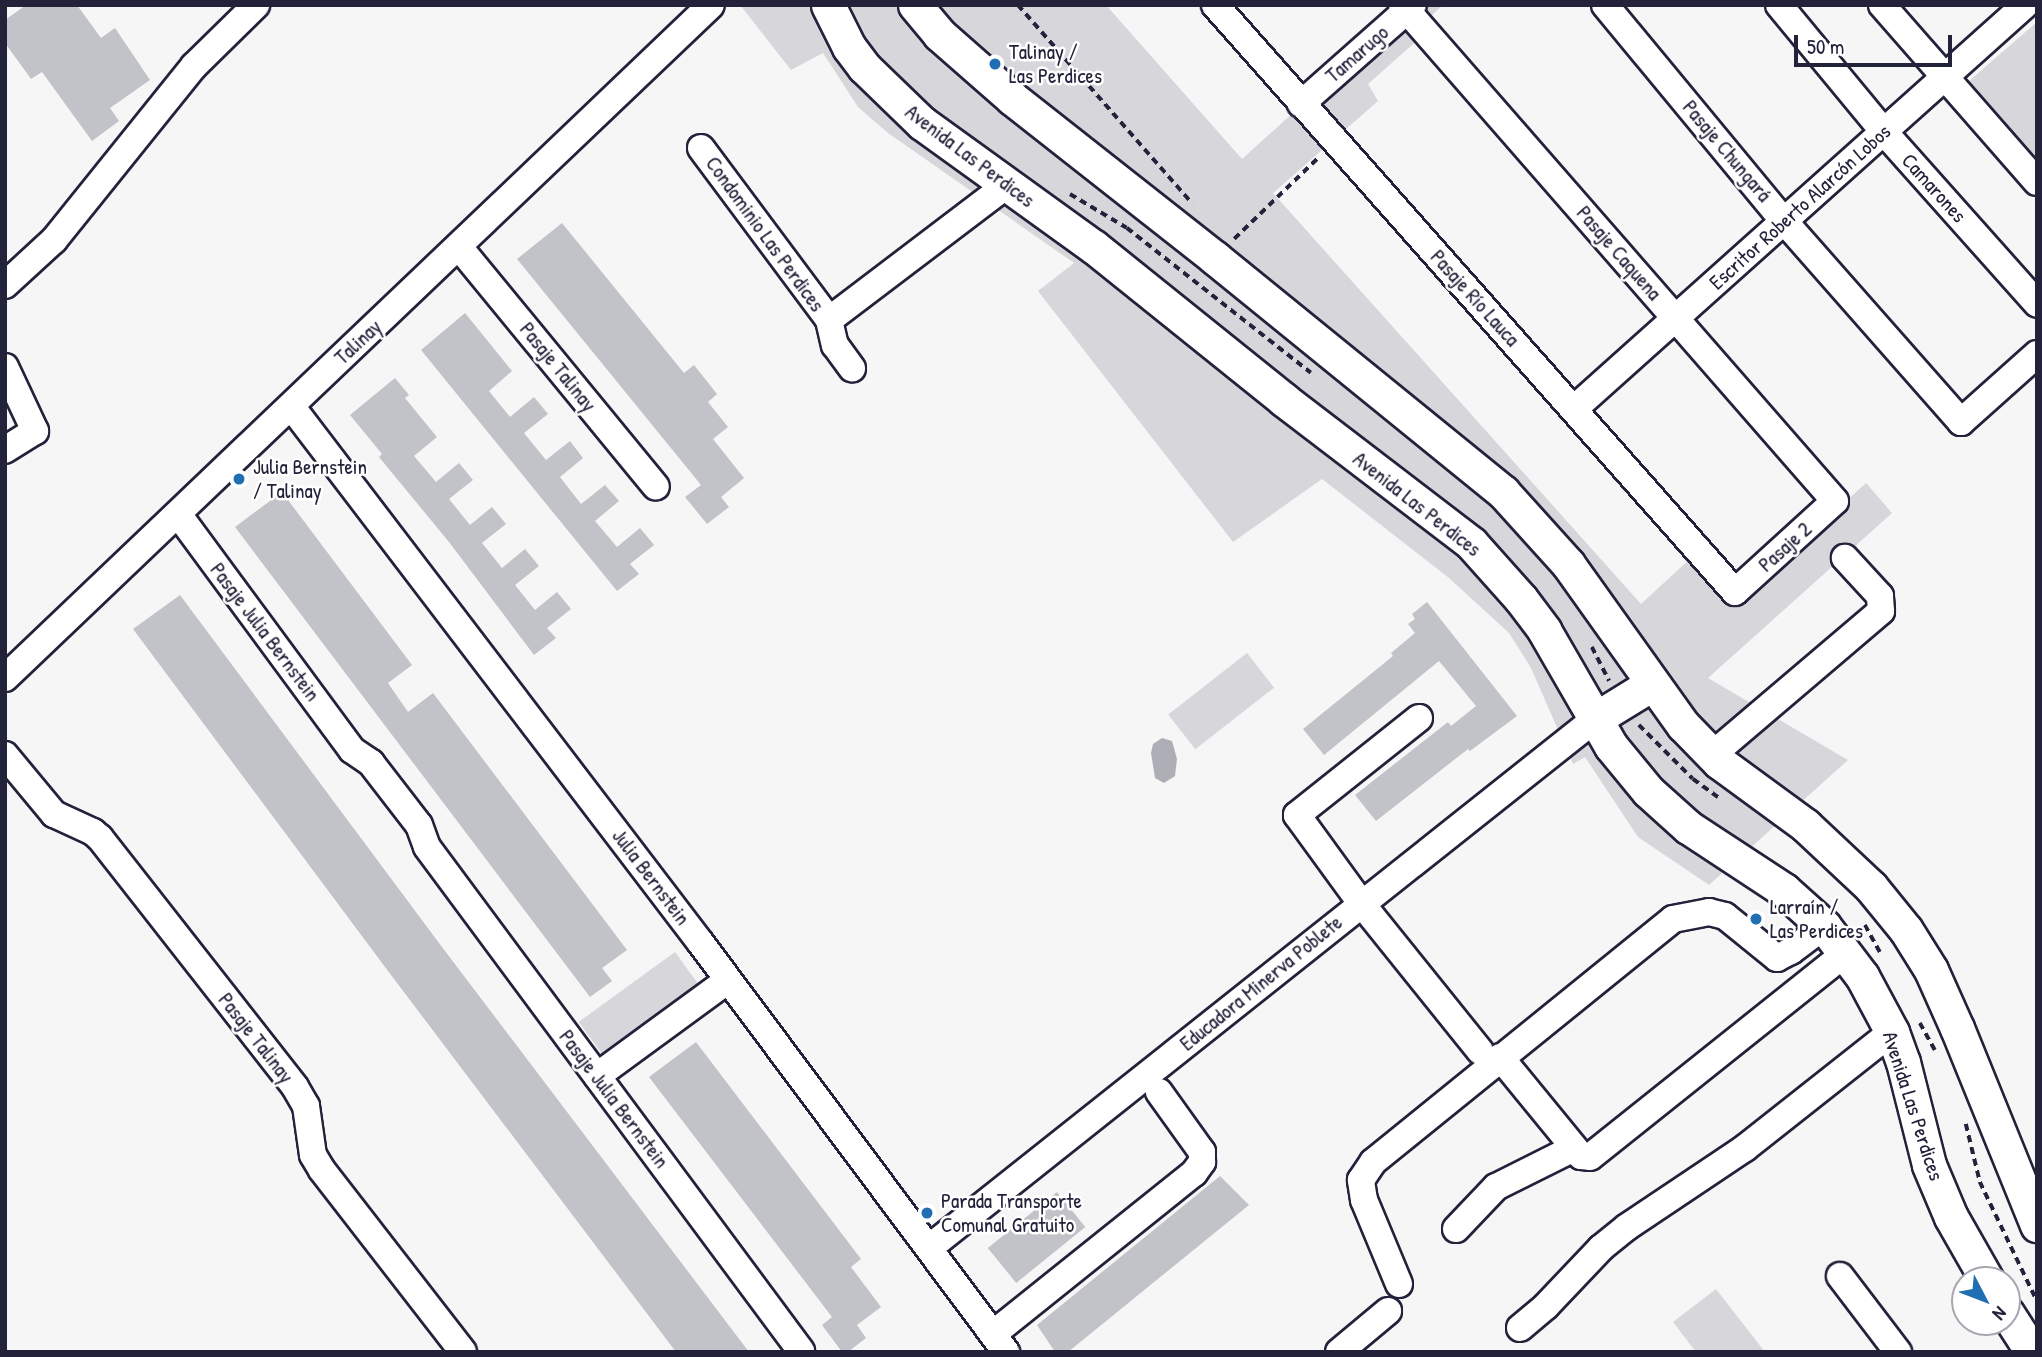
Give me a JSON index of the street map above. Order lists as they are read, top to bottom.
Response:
{
  "streets": {
    "main road": ["Avenida Las Perdices"],
    "street": [
      "Tamarugo",
      "Pasaje Chungará",
      "Camarones",
      "Escritor Roberto Alarcón Lobos",
      "Condominio Las Perdices",
      "Pasaje Caquena",
      "Pasaje Río Lauca",
      "Talinay",
      "Pasaje Talinay",
      "Pasaje 2",
      "Pasaje Julia Bernstein",
      "Julia Bernstein",
      "Educadora Minerva Poblete"
    ]
  },
  "crossings": [
    ["Tamarugo", "Pasaje Caquena"],
    ["Tamarugo", "Pasaje Río Lauca"],
    ["Pasaje Chungará", "Escritor Roberto Alarcón Lobos"],
    ["Avenida Las Perdices", "Condominio Las Perdices"],
    ["Avenida Las Perdices", "Educadora Minerva Poblete"],
    ["Camarones", "Escritor Roberto Alarcón Lobos"],
    ["Escritor Roberto Alarcón Lobos", "Pasaje Caquena"],
    ["Escritor Roberto Alarcón Lobos", "Pasaje Río Lauca"],
    ["Pasaje Caquena", "Pasaje 2"],
    ["Pasaje Río Lauca", "Pasaje 2"],
    ["Talinay", "Pasaje Talinay"],
    ["Talinay", "Pasaje Julia Bernstein"],
    ["Talinay", "Julia Bernstein"],
    ["Julia Bernstein", "Educadora Minerva Poblete"]
  ],
  "places": [
    "Talinay / Las Perdices",
    "Julia Bernstein / Talinay",
    "Larraín / Las Perdices",
    "Parada Transporte Comunal Gratuito"
  ],
  "scale_bar": "50 m",
  "north": "bottom right"
}
